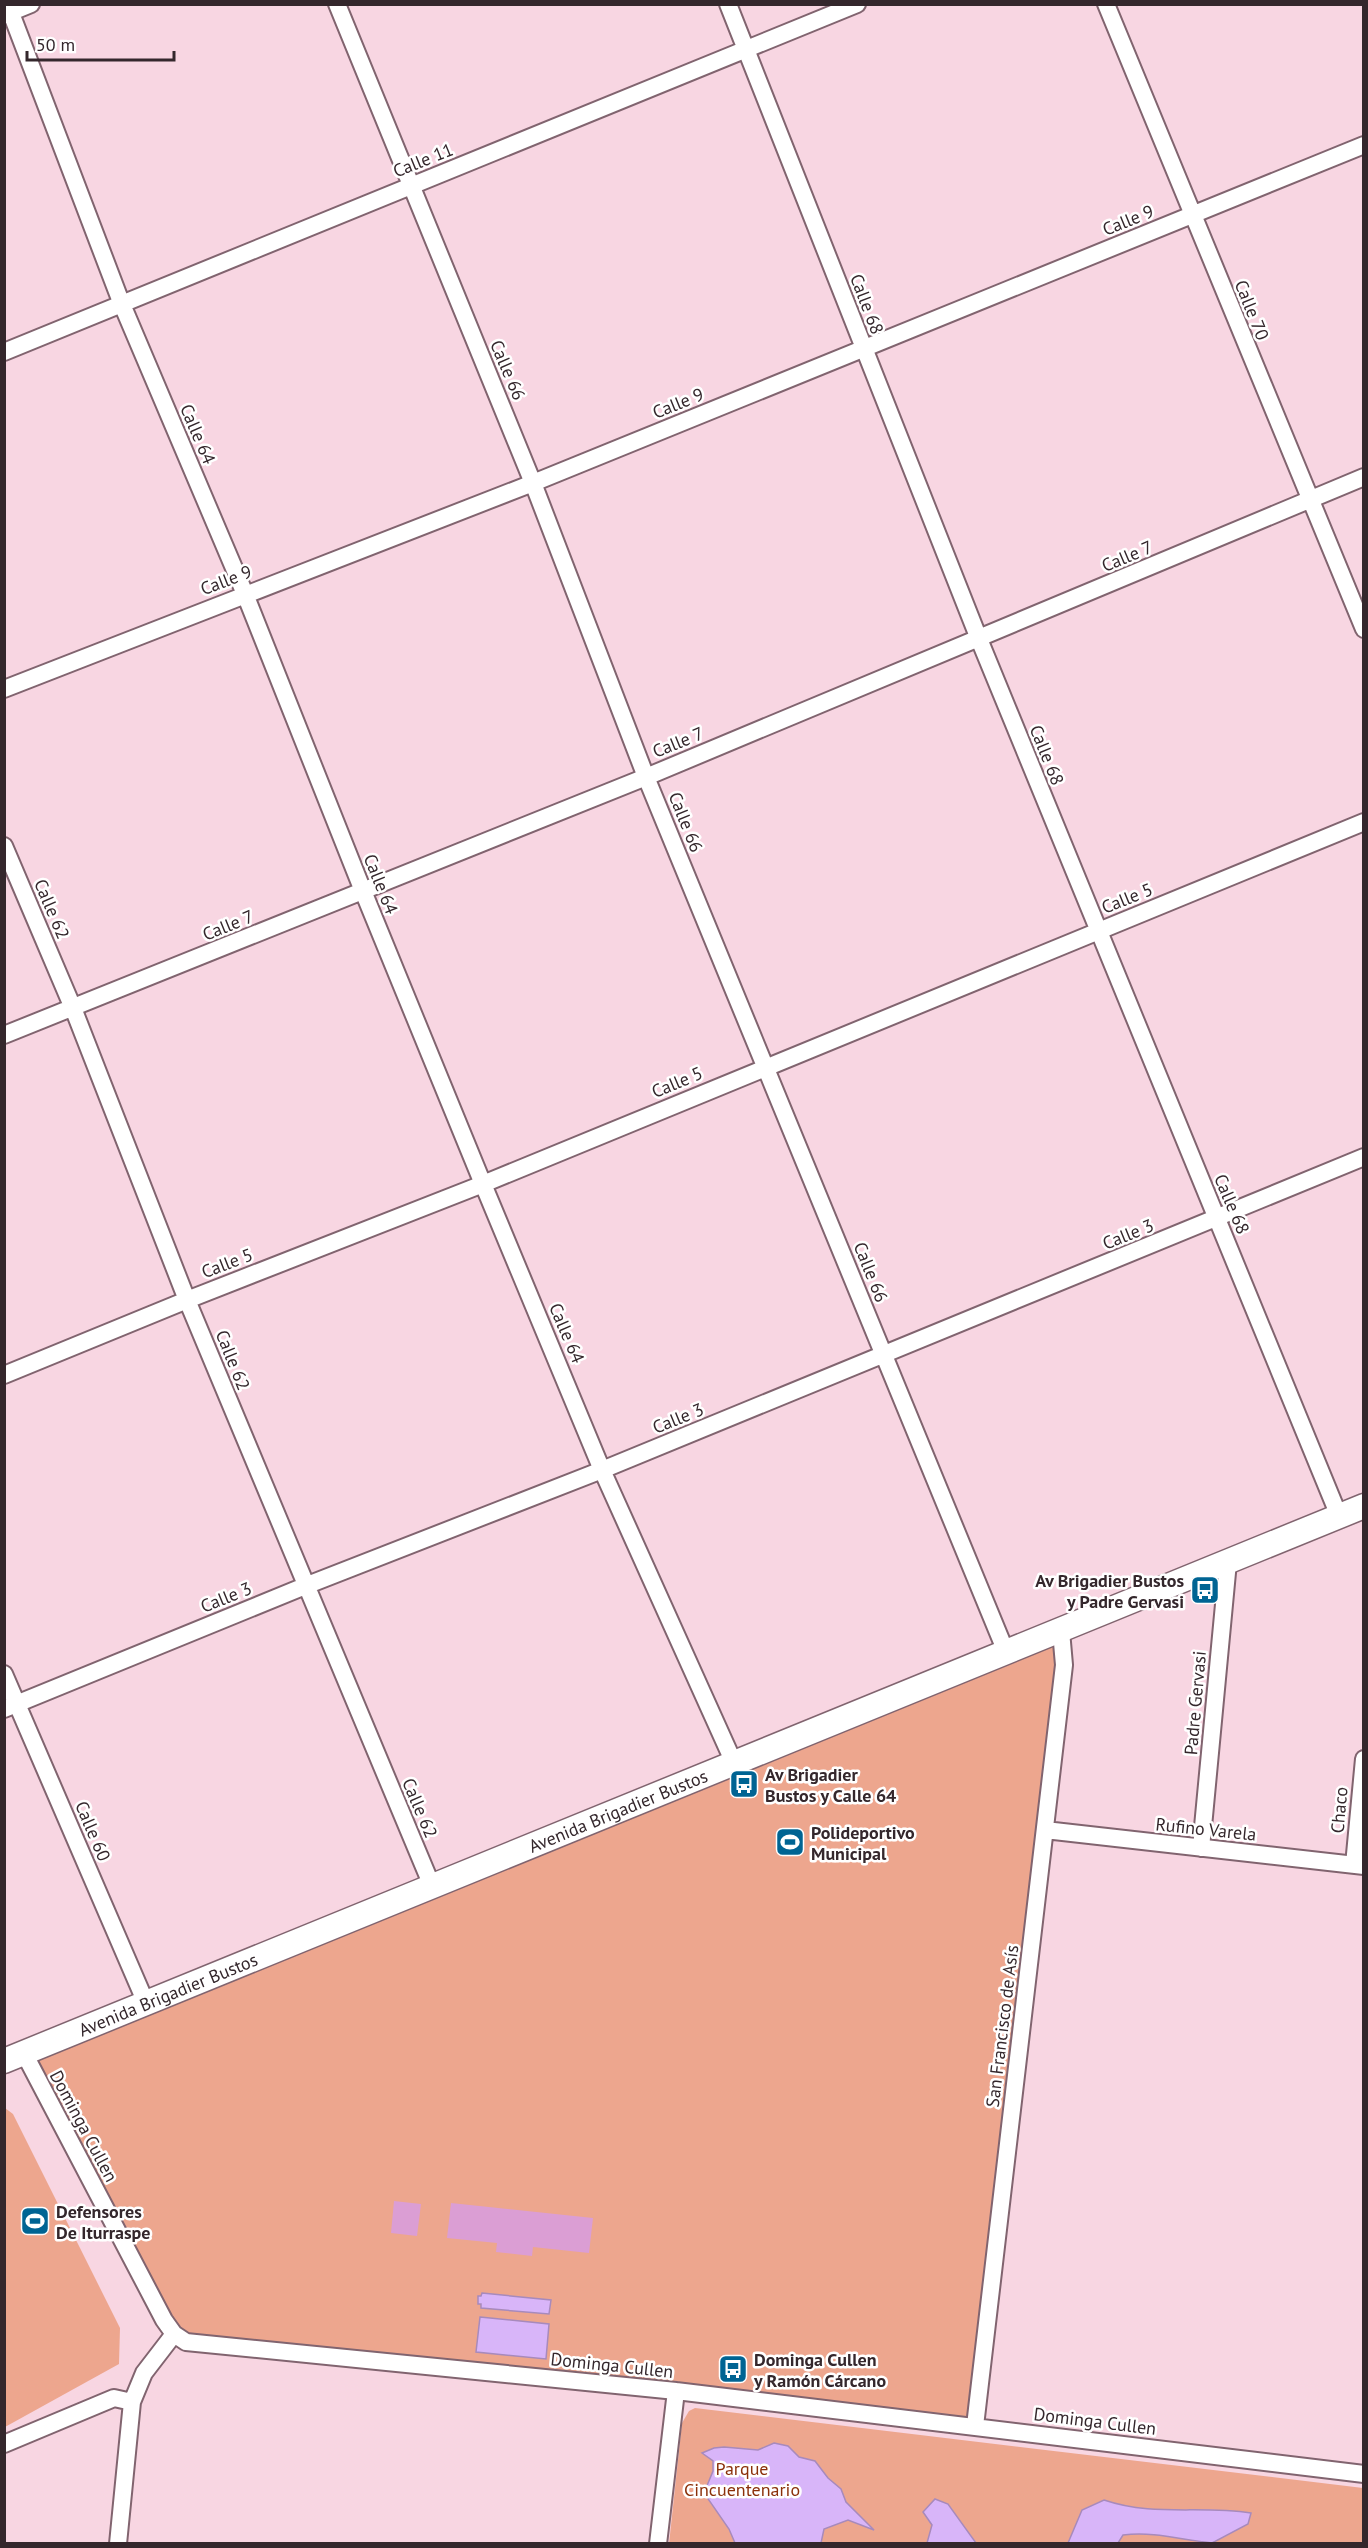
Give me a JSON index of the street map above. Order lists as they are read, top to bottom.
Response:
{
  "streets": {
    "street": [
      "Calle 11",
      "Calle 9",
      "Calle 68",
      "Calle 70",
      "Calle 66",
      "Calle 64",
      "Calle 7",
      "Calle 5",
      "Calle 62",
      "Calle 3",
      "Padre Gervasi",
      "Chaco",
      "Avenida Brigadier Bustos",
      "Rufino Varela",
      "Calle 60",
      "San Francisco de Asís",
      "Dominga Cullen"
    ]
  },
  "crossings": [
    ["Calle 11", "Calle 68"],
    ["Calle 11", "Calle 66"],
    ["Calle 11", "Calle 64"],
    ["Calle 9", "Calle 68"],
    ["Calle 9", "Calle 70"],
    ["Calle 9", "Calle 66"],
    ["Calle 9", "Calle 64"],
    ["Calle 68", "Calle 7"],
    ["Calle 68", "Calle 5"],
    ["Calle 68", "Calle 3"],
    ["Calle 68", "Avenida Brigadier Bustos"],
    ["Calle 70", "Calle 7"],
    ["Calle 66", "Calle 7"],
    ["Calle 66", "Calle 5"],
    ["Calle 66", "Calle 3"],
    ["Calle 66", "Avenida Brigadier Bustos"],
    ["Calle 64", "Calle 7"],
    ["Calle 64", "Calle 5"],
    ["Calle 64", "Calle 3"],
    ["Calle 64", "Avenida Brigadier Bustos"],
    ["Calle 7", "Calle 62"],
    ["Calle 5", "Calle 62"],
    ["Calle 62", "Calle 3"],
    ["Calle 62", "Avenida Brigadier Bustos"],
    ["Calle 3", "Calle 60"],
    ["Padre Gervasi", "Avenida Brigadier Bustos"],
    ["Padre Gervasi", "Rufino Varela"],
    ["Chaco", "Rufino Varela"],
    ["Avenida Brigadier Bustos", "Calle 60"],
    ["Avenida Brigadier Bustos", "San Francisco de Asís"],
    ["Avenida Brigadier Bustos", "Dominga Cullen"],
    ["Rufino Varela", "San Francisco de Asís"],
    ["San Francisco de Asís", "Dominga Cullen"]
  ],
  "parks": ["Parque Cincuentenario"],
  "places": {
    "bus stop": ["Av Brigadier Bustos y Padre Gervasi", "Av Brigadier Bustos y Calle 64", "Dominga Cullen y Ramón Cárcano"],
    "sports": ["Polideportivo Municipal", "Defensores De Iturraspe"]
  },
  "scale_bar": "50 m"
}
